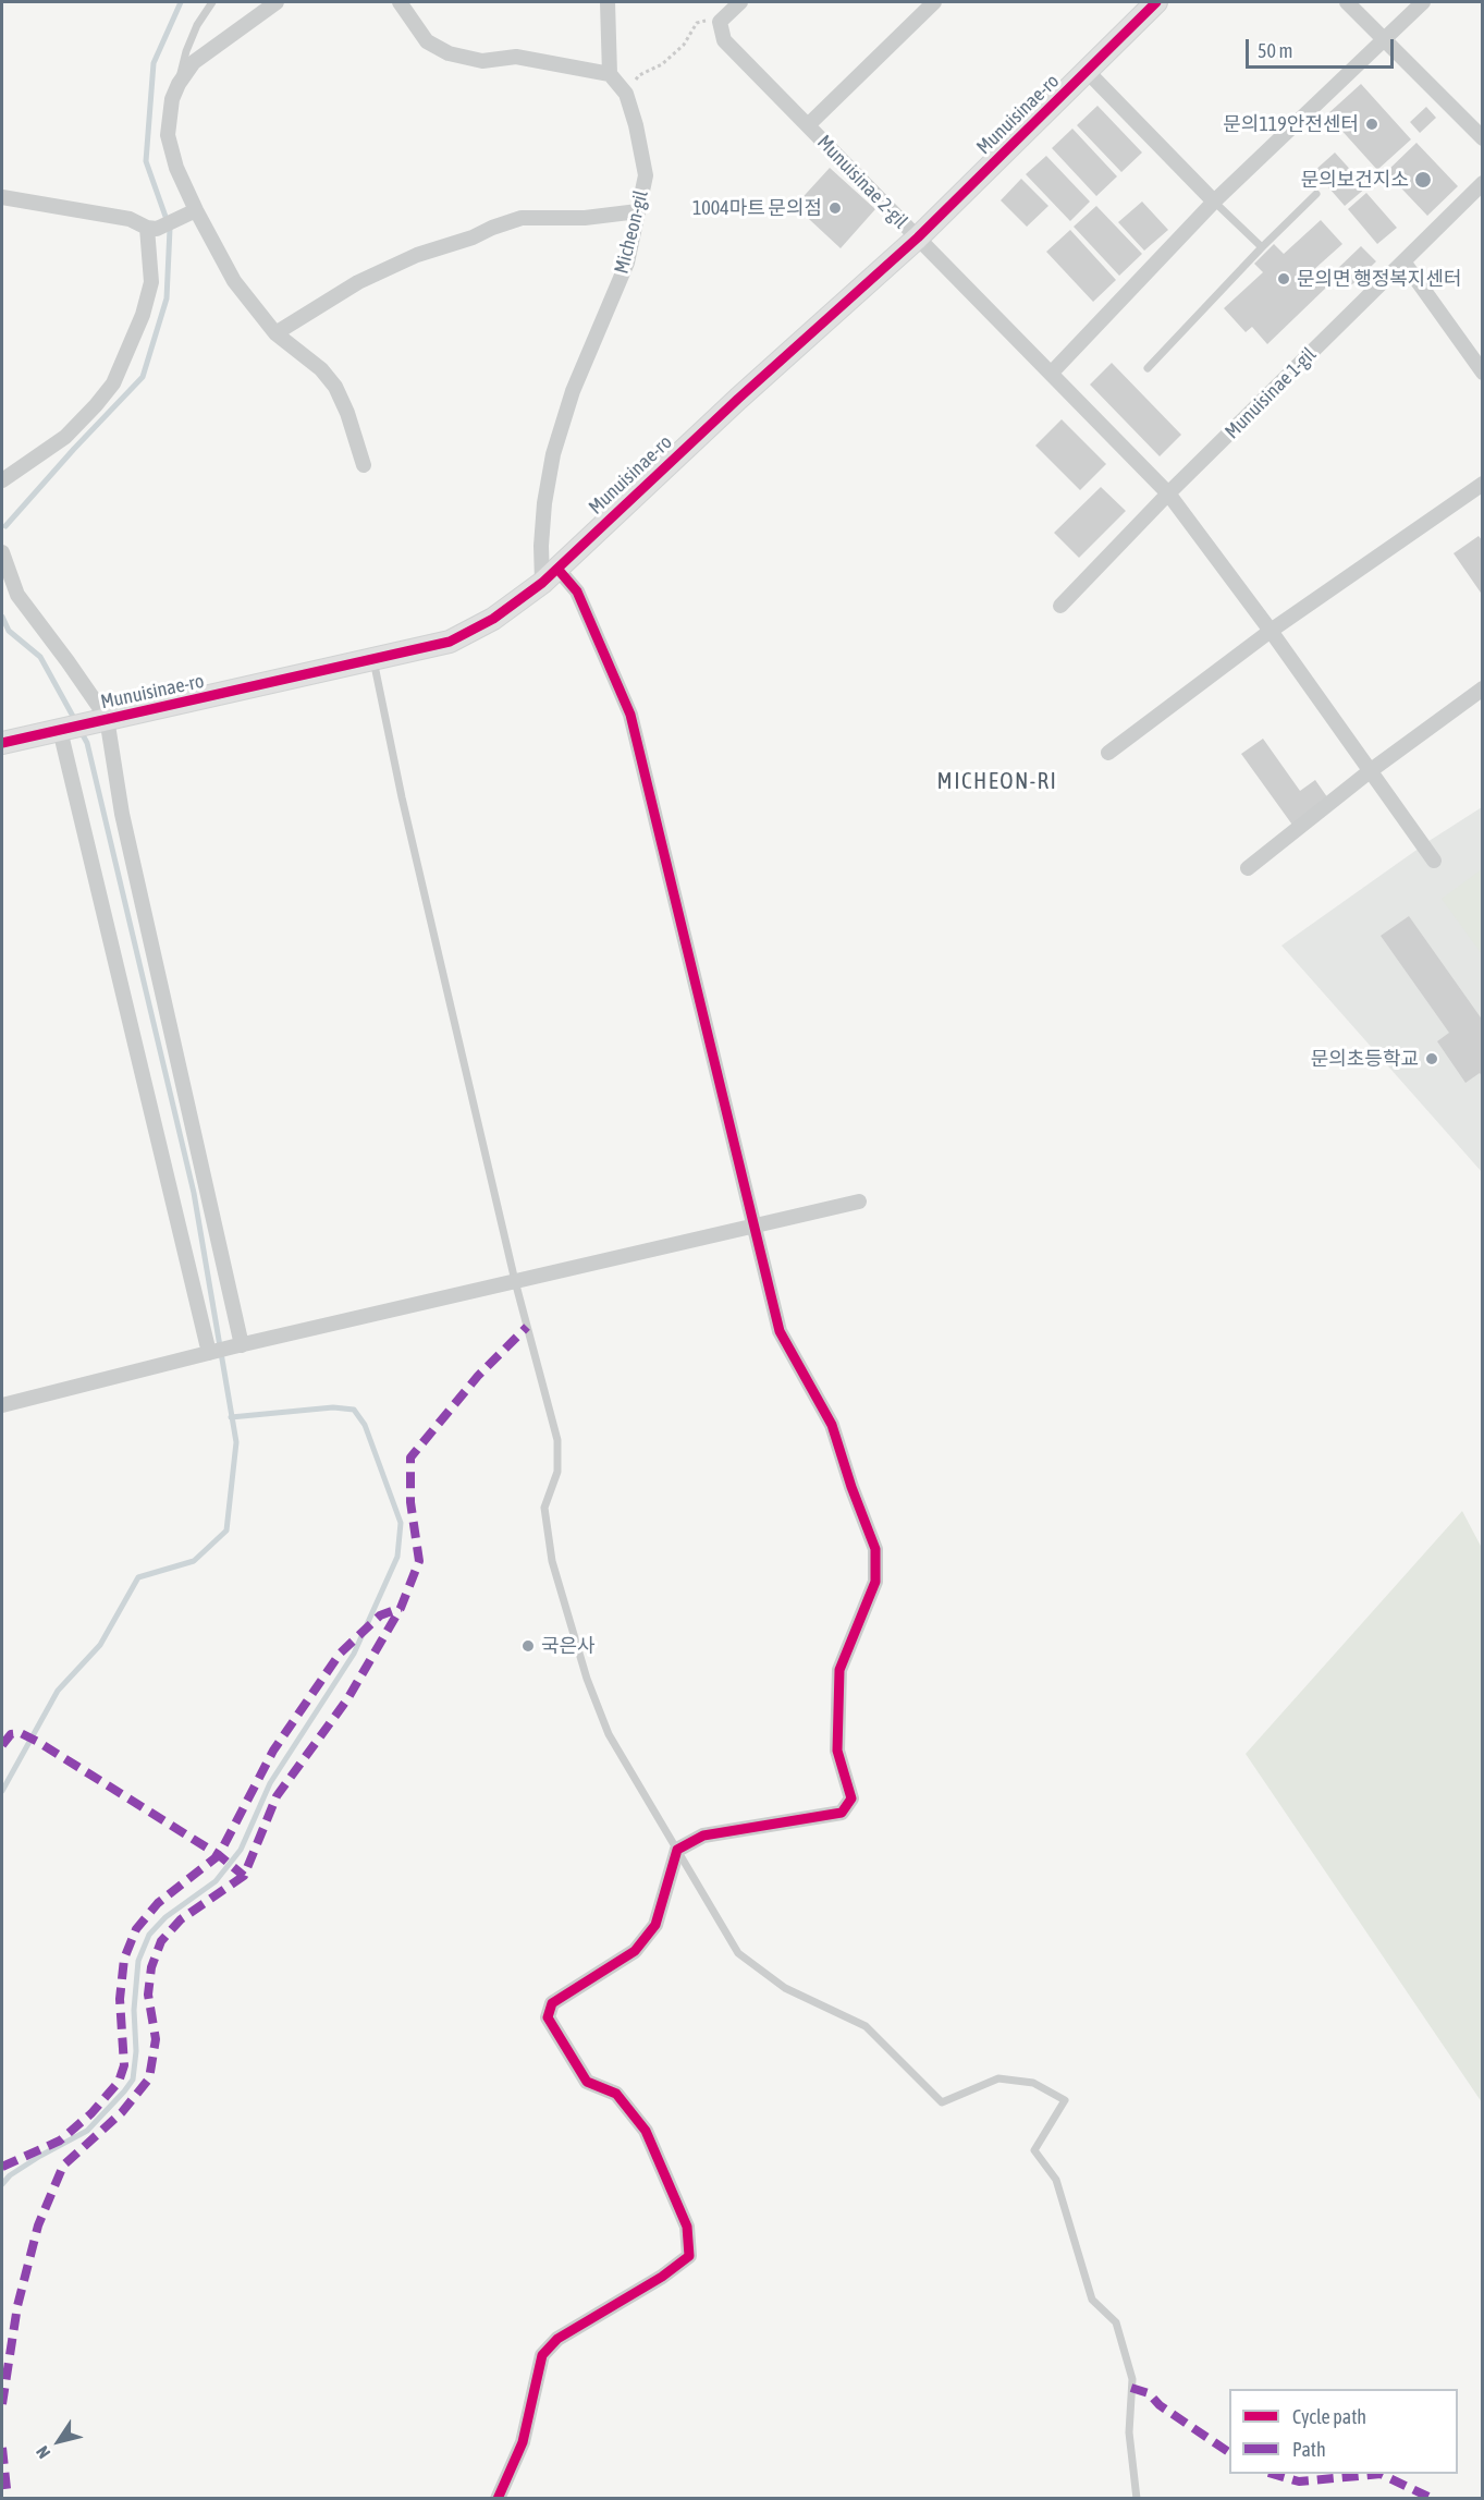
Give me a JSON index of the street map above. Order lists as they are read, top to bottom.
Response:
{
  "streets": {
    "street": [
      "Munuisinae-ro",
      "Munuisinae 2-gil",
      "Micheon-gil",
      "Munuisinae 1-gil"
    ]
  },
  "crossings": [
    ["Munuisinae-ro", "Munuisinae 2-gil"],
    ["Munuisinae-ro", "Micheon-gil"],
    ["Munuisinae 2-gil", "Munuisinae 1-gil"]
  ],
  "districts": ["MICHEON-RI"],
  "places": [
    "문의119안전센터",
    "문의보건지소",
    "1004마트 문의점",
    "문의면 행정복지센터",
    "문의초등학교",
    "국은사"
  ],
  "legend": ["Cycle path", "Path"],
  "scale_bar": "50 m",
  "north": "bottom left"
}
